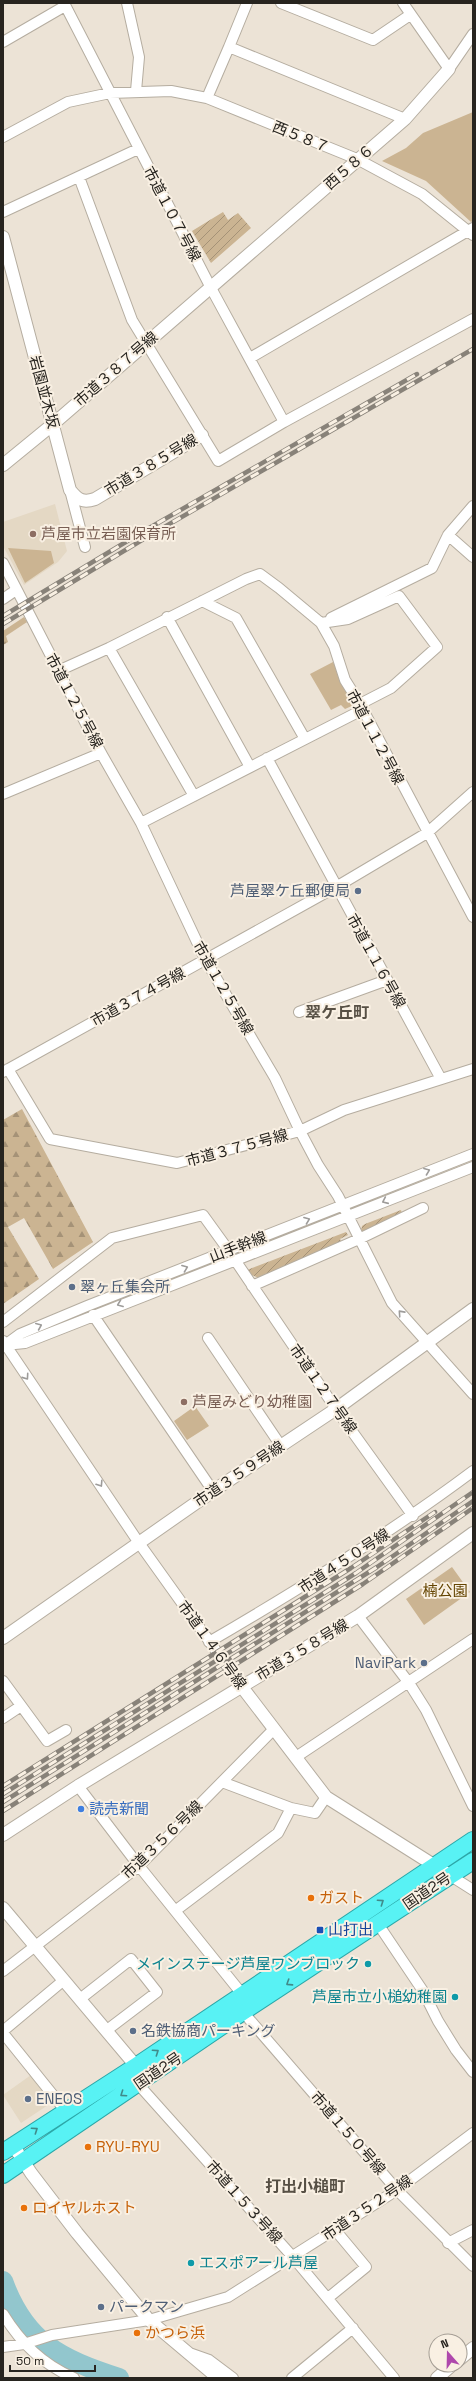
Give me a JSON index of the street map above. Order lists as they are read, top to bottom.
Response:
{
  "streets": {
    "highway": ["国道2号"],
    "street": [
      "西５８７",
      "西５８６",
      "市道１０７号線",
      "市道３８７号線",
      "岩園並木坂",
      "市道３８５号線",
      "市道１２５号線",
      "市道１１２号線",
      "市道１１６号線",
      "市道３７４号線",
      "市道３７５号線",
      "山手幹線",
      "市道１２７号線",
      "市道３５９号線",
      "市道４５０号線",
      "市道１４６号線",
      "市道３５８号線",
      "市道３５６号線",
      "市道１５０号線",
      "市道１５３号線",
      "市道３５２号線"
    ]
  },
  "crossings": [
    ["西５８７", "西５８６"],
    ["西５８７", "市道１０７号線"],
    ["西５８６", "市道１０７号線"],
    ["西５８６", "市道３８７号線"],
    ["市道１０７号線", "市道３８７号線"],
    ["市道１０７号線", "市道３８５号線"],
    ["市道３８７号線", "岩園並木坂"],
    ["岩園並木坂", "市道３８５号線"],
    ["市道１２５号線", "市道３７４号線"],
    ["市道１２５号線", "市道３７５号線"],
    ["市道１２５号線", "山手幹線"],
    ["市道１２５号線", "市道３５９号線"],
    ["市道１１２号線", "市道３７４号線"],
    ["市道１１６号線", "市道３７４号線"],
    ["市道１１６号線", "市道３７５号線"],
    ["市道３７４号線", "市道３７５号線"],
    ["山手幹線", "市道１２７号線"],
    ["山手幹線", "市道１４６号線"],
    ["市道１２７号線", "市道３５９号線"],
    ["市道１２７号線", "市道４５０号線"],
    ["市道３５９号線", "市道１４６号線"],
    ["市道４５０号線", "市道１４６号線"],
    ["市道１４６号線", "市道３５８号線"],
    ["市道１４６号線", "市道３５６号線"],
    ["市道１４６号線", "国道2号"],
    ["国道2号", "市道１５０号線"],
    ["国道2号", "市道１５３号線"],
    ["市道１５０号線", "市道３５２号線"],
    ["市道１５３号線", "市道３５２号線"]
  ],
  "districts": ["翠ケ丘町", "打出小槌町"],
  "parks": ["楠公園"],
  "places": {
    "other": [
      "芦屋市立岩園保育所",
      "芦屋翠ケ丘郵便局",
      "翠ヶ丘集会所",
      "芦屋みどり幼稚園",
      "NaviPark",
      "読売新聞",
      "ガスト",
      "メインステージ芦屋ワンブロック",
      "芦屋市立小槌幼稚園",
      "名鉄協商パーキング",
      "ENEOS",
      "RYU-RYU",
      "ロイヤルホスト",
      "エスポアール芦屋",
      "パークマン",
      "かつら浜"
    ],
    "transit": ["山打出"]
  },
  "scale_bar": "50 m",
  "north": "top"
}
